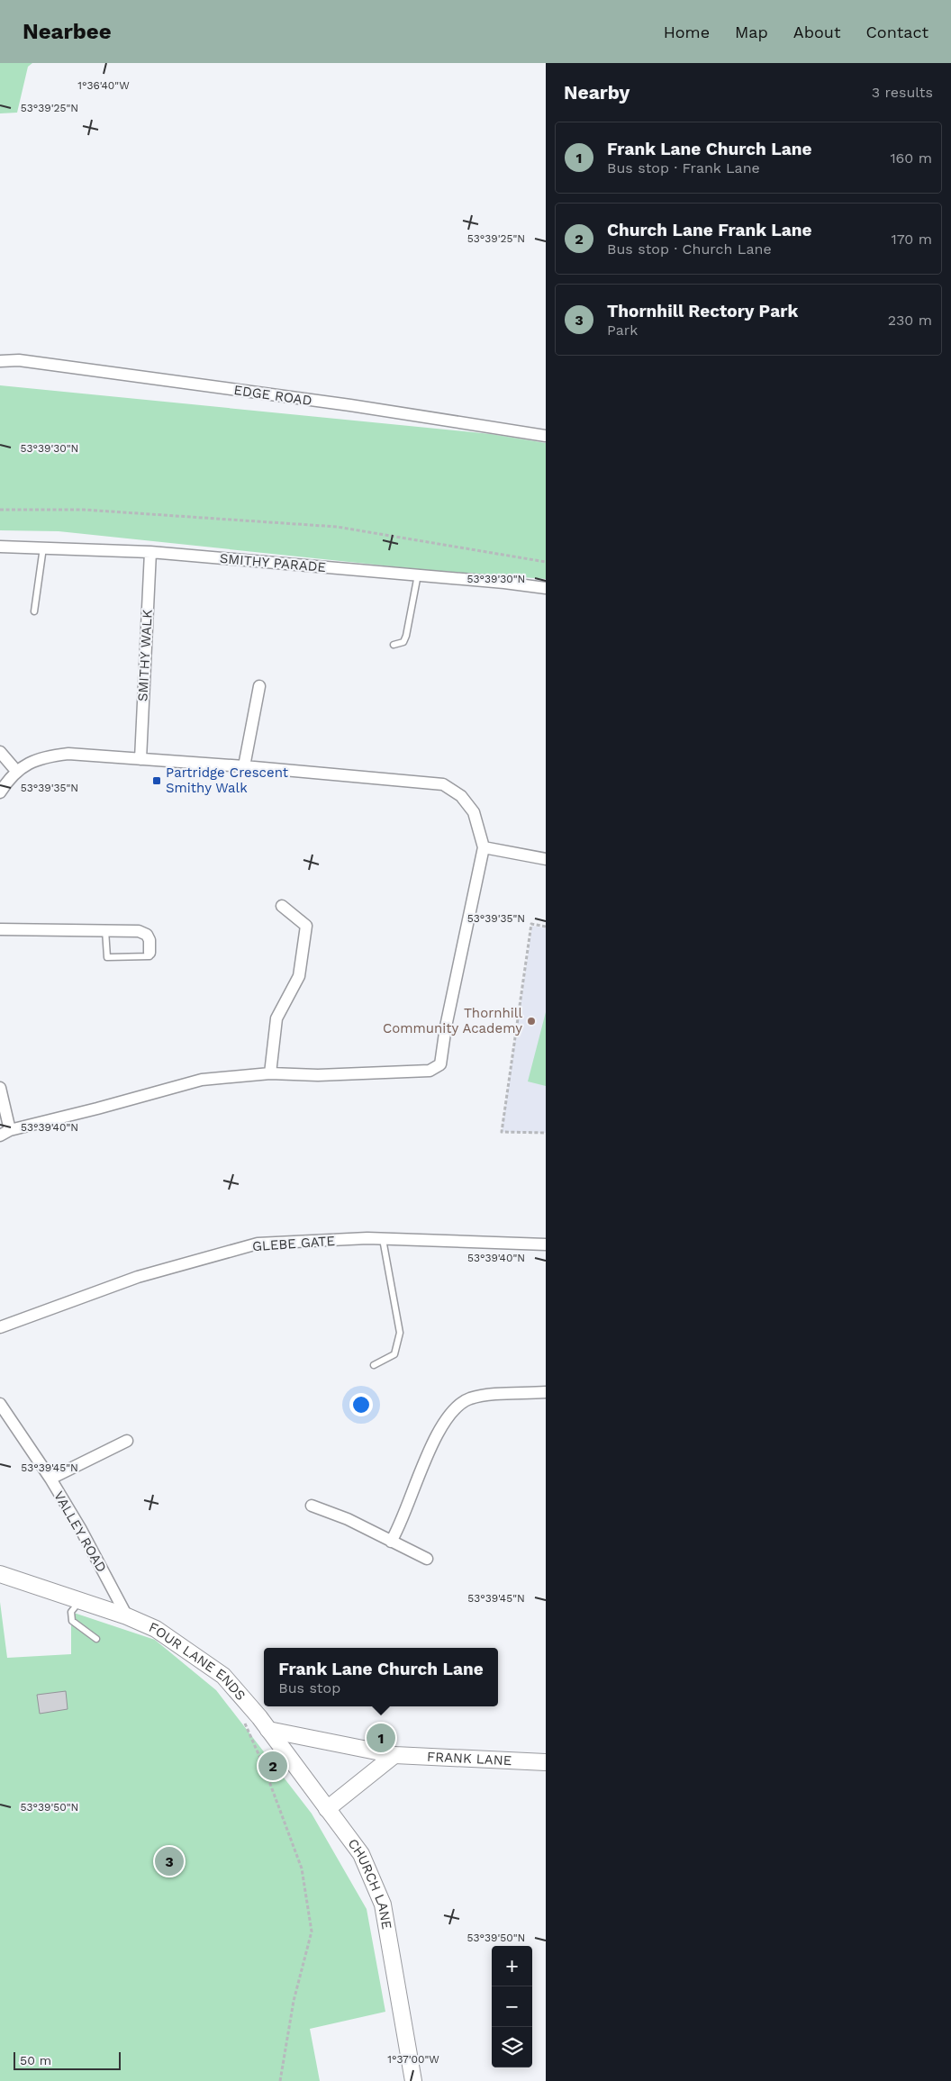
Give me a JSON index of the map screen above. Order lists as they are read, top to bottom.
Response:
{
  "streets": {
    "main road": ["FOUR LANE ENDS", "FRANK LANE", "CHURCH LANE"],
    "street": [
      "EDGE ROAD",
      "SMITHY PARADE",
      "SMITHY WALK",
      "GLEBE GATE",
      "VALLEY ROAD"
    ]
  },
  "crossings": [
    ["SMITHY PARADE", "SMITHY WALK"],
    ["VALLEY ROAD", "FOUR LANE ENDS"],
    ["FOUR LANE ENDS", "CHURCH LANE"],
    ["FRANK LANE", "CHURCH LANE"]
  ],
  "places": {
    "transit": ["Partridge Crescent Smithy Walk"],
    "other": ["Thornhill Community Academy"]
  },
  "scale_bar": "50 m",
  "page": {
    "header": "Nearbee",
    "nav": [
      "Home",
      "Map",
      "About",
      "Contact"
    ],
    "heading": ["Nearby", "3 results"],
    "list": [
      {
        "mark": "1",
        "name": "Frank Lane Church Lane",
        "note": "Bus stop · Frank Lane",
        "value": "160 m"
      },
      {
        "mark": "2",
        "name": "Church Lane Frank Lane",
        "note": "Bus stop · Church Lane",
        "value": "170 m"
      },
      {
        "mark": "3",
        "name": "Thornhill Rectory Park",
        "note": "Park",
        "value": "230 m"
      }
    ],
    "popup": ["Frank Lane Church Lane", "Bus stop"],
    "pins": ["1", "2", "3"],
    "map_buttons": ["+", "−"],
    "scale": "50 m"
  },
  "coordinates": [
    "1°36'40\"W",
    "53°39'25\"N",
    "53°39'30\"N",
    "53°39'35\"N",
    "53°39'40\"N",
    "53°39'45\"N",
    "53°39'50\"N",
    "1°37'00\"W"
  ]
}
